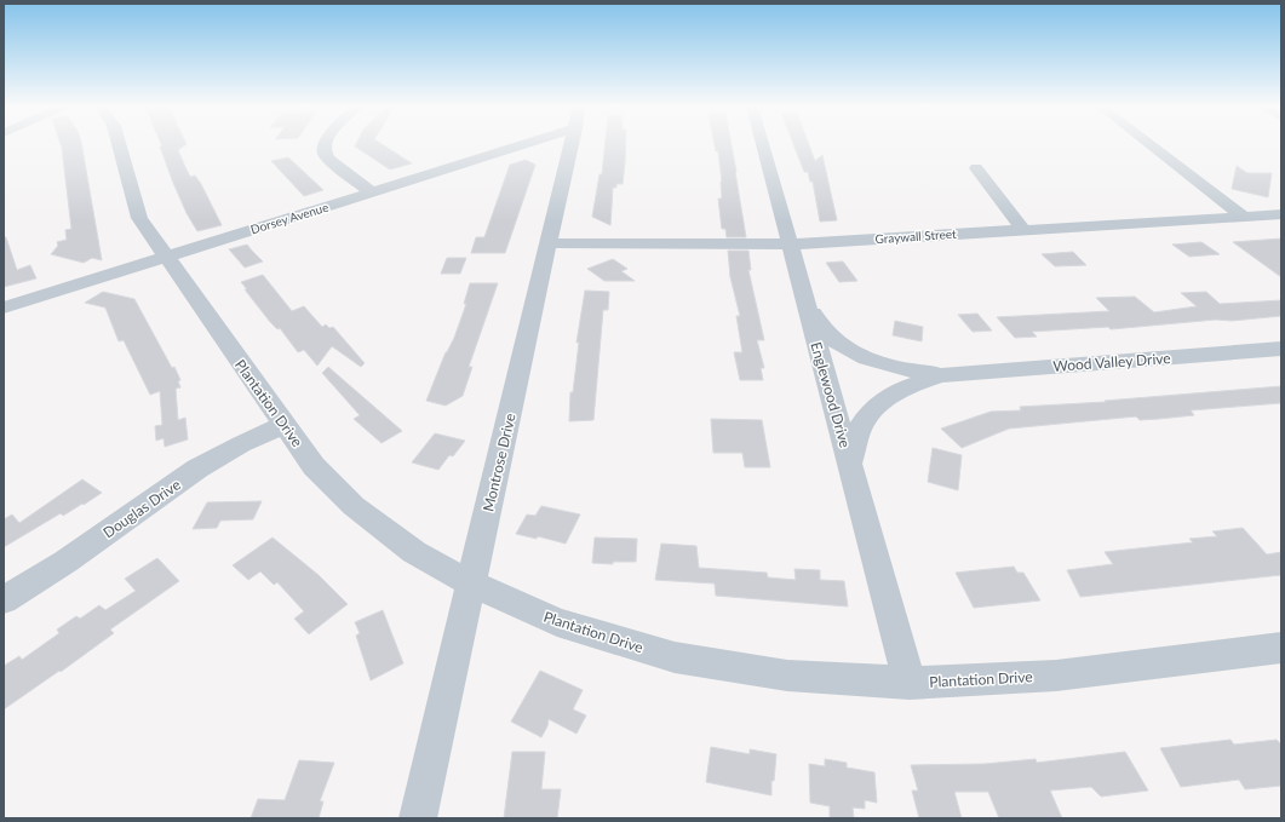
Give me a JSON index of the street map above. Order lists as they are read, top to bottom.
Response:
{
  "streets": {
    "street": [
      "Dorsey Avenue",
      "Graywall Street",
      "Wood Valley Drive",
      "Englewood Drive",
      "Plantation Drive",
      "Montrose Drive",
      "Douglas Drive"
    ]
  },
  "crossings": [
    ["Dorsey Avenue", "Plantation Drive"],
    ["Graywall Street", "Englewood Drive"],
    ["Graywall Street", "Montrose Drive"],
    ["Wood Valley Drive", "Englewood Drive"],
    ["Englewood Drive", "Plantation Drive"],
    ["Plantation Drive", "Montrose Drive"],
    ["Plantation Drive", "Douglas Drive"]
  ]
}
